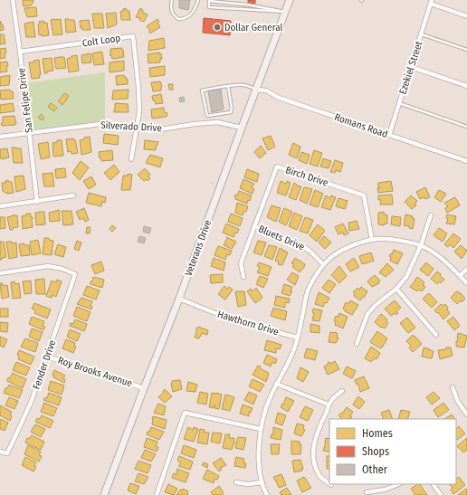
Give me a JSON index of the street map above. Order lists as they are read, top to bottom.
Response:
{
  "streets": {
    "main road": ["Veterans Drive"],
    "street": [
      "Colt Loop",
      "Ezekiel Street",
      "San Felipe Drive",
      "Romans Road",
      "Silverado Drive",
      "Birch Drive",
      "Bluets Drive",
      "Hawthorn Drive",
      "Fender Drive",
      "Roy Brooks Avenue"
    ]
  },
  "crossings": [
    ["Colt Loop", "San Felipe Drive"],
    ["Colt Loop", "Silverado Drive"],
    ["Ezekiel Street", "Romans Road"],
    ["San Felipe Drive", "Silverado Drive"],
    ["Romans Road", "Veterans Drive"],
    ["Silverado Drive", "Veterans Drive"],
    ["Birch Drive", "Bluets Drive"],
    ["Veterans Drive", "Hawthorn Drive"],
    ["Veterans Drive", "Roy Brooks Avenue"],
    ["Fender Drive", "Roy Brooks Avenue"]
  ],
  "places": ["Dollar General"],
  "legend": ["Homes", "Shops", "Other"]
}
